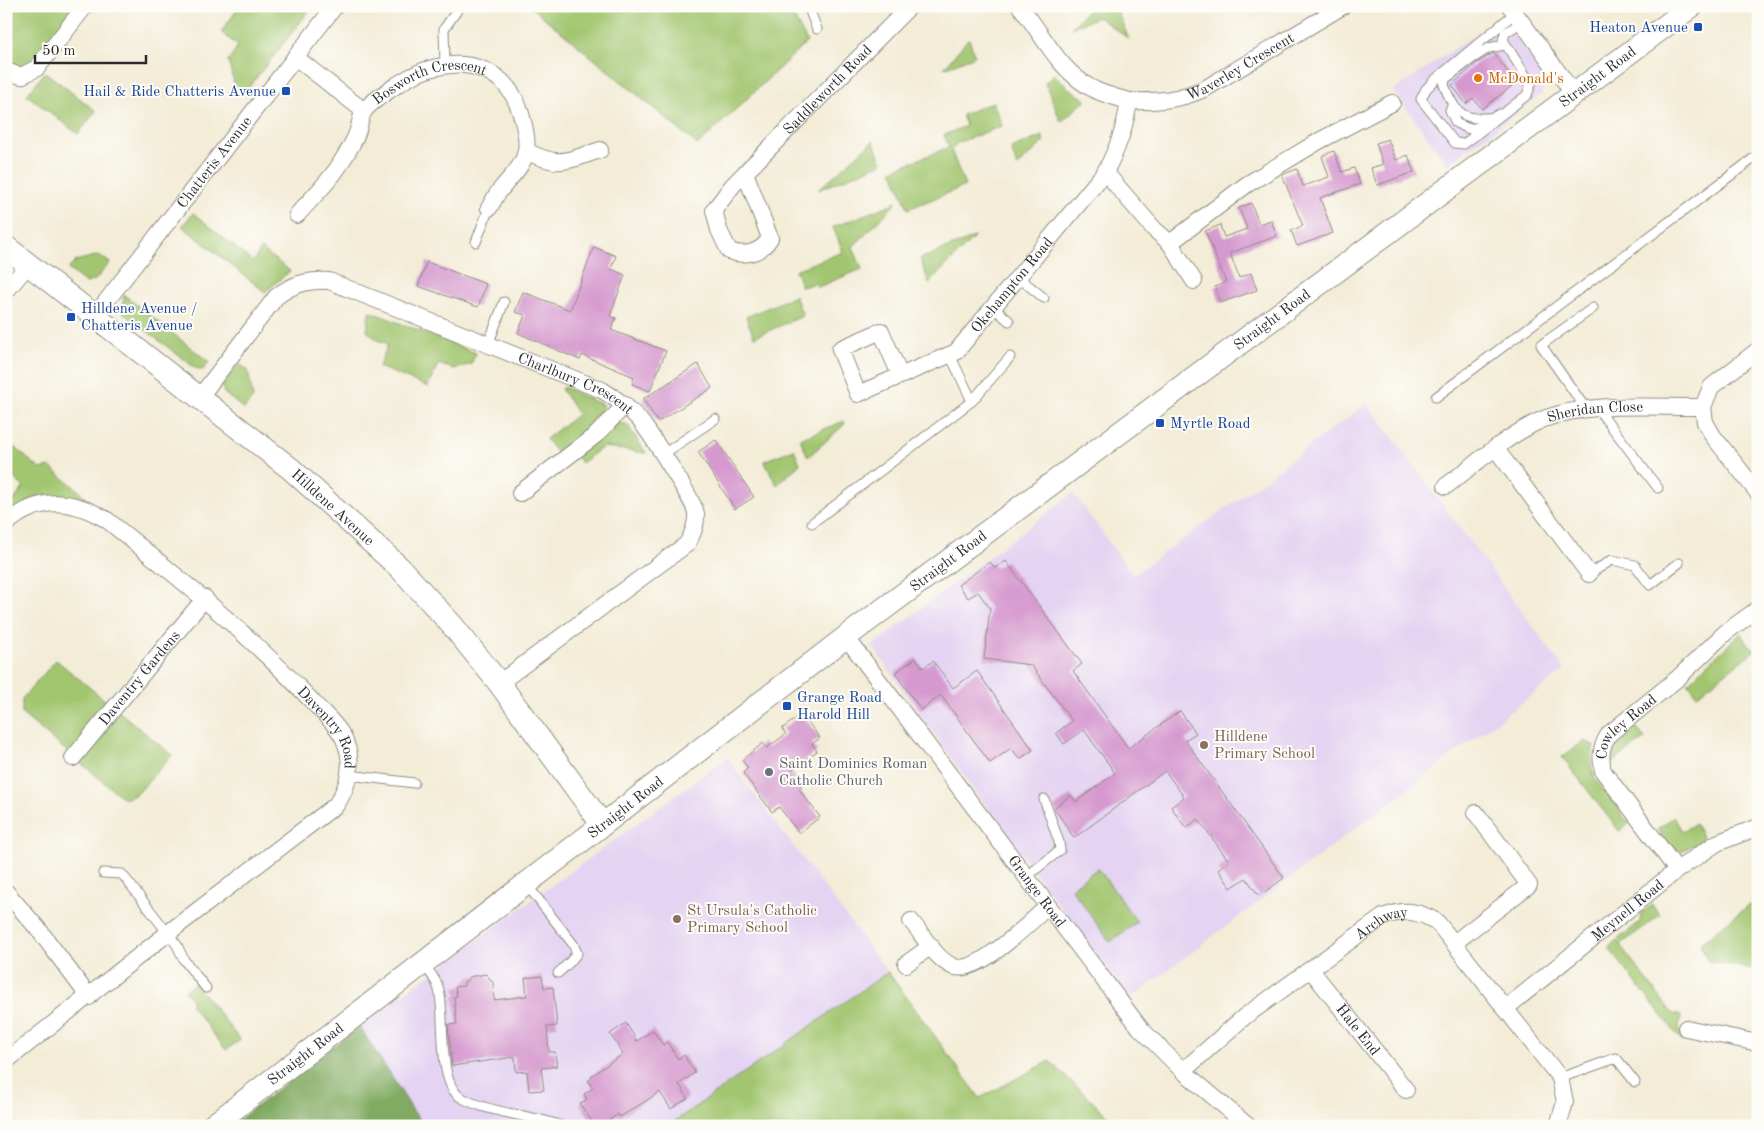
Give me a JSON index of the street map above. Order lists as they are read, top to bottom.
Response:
{
  "streets": {
    "street": [
      "Waverley Crescent",
      "Straight Road",
      "Saddleworth Road",
      "Bosworth Crescent",
      "Chatteris Avenue",
      "Okehampton Road",
      "Charlbury Crescent",
      "Sheridan Close",
      "Hilldene Avenue",
      "Daventry Gardens",
      "Cowley Road",
      "Daventry Road",
      "Grange Road",
      "Meynell Road",
      "Archway",
      "Hale End"
    ]
  },
  "crossings": [
    ["Straight Road", "Hilldene Avenue"],
    ["Straight Road", "Grange Road"],
    ["Bosworth Crescent", "Chatteris Avenue"],
    ["Chatteris Avenue", "Hilldene Avenue"],
    ["Charlbury Crescent", "Hilldene Avenue"],
    ["Daventry Gardens", "Daventry Road"],
    ["Cowley Road", "Meynell Road"],
    ["Grange Road", "Archway"],
    ["Meynell Road", "Archway"],
    ["Archway", "Hale End"]
  ],
  "places": {
    "transit": [
      "Heaton Avenue",
      "Hail & Ride Chatteris Avenue",
      "Hilldene Avenue / Chatteris Avenue",
      "Myrtle Road",
      "Grange Road Harold Hill"
    ],
    "other": [
      "McDonald's",
      "Hilldene Primary School",
      "Saint Dominics Roman Catholic Church",
      "St Ursula's Catholic Primary School"
    ]
  },
  "scale_bar": "50 m"
}
